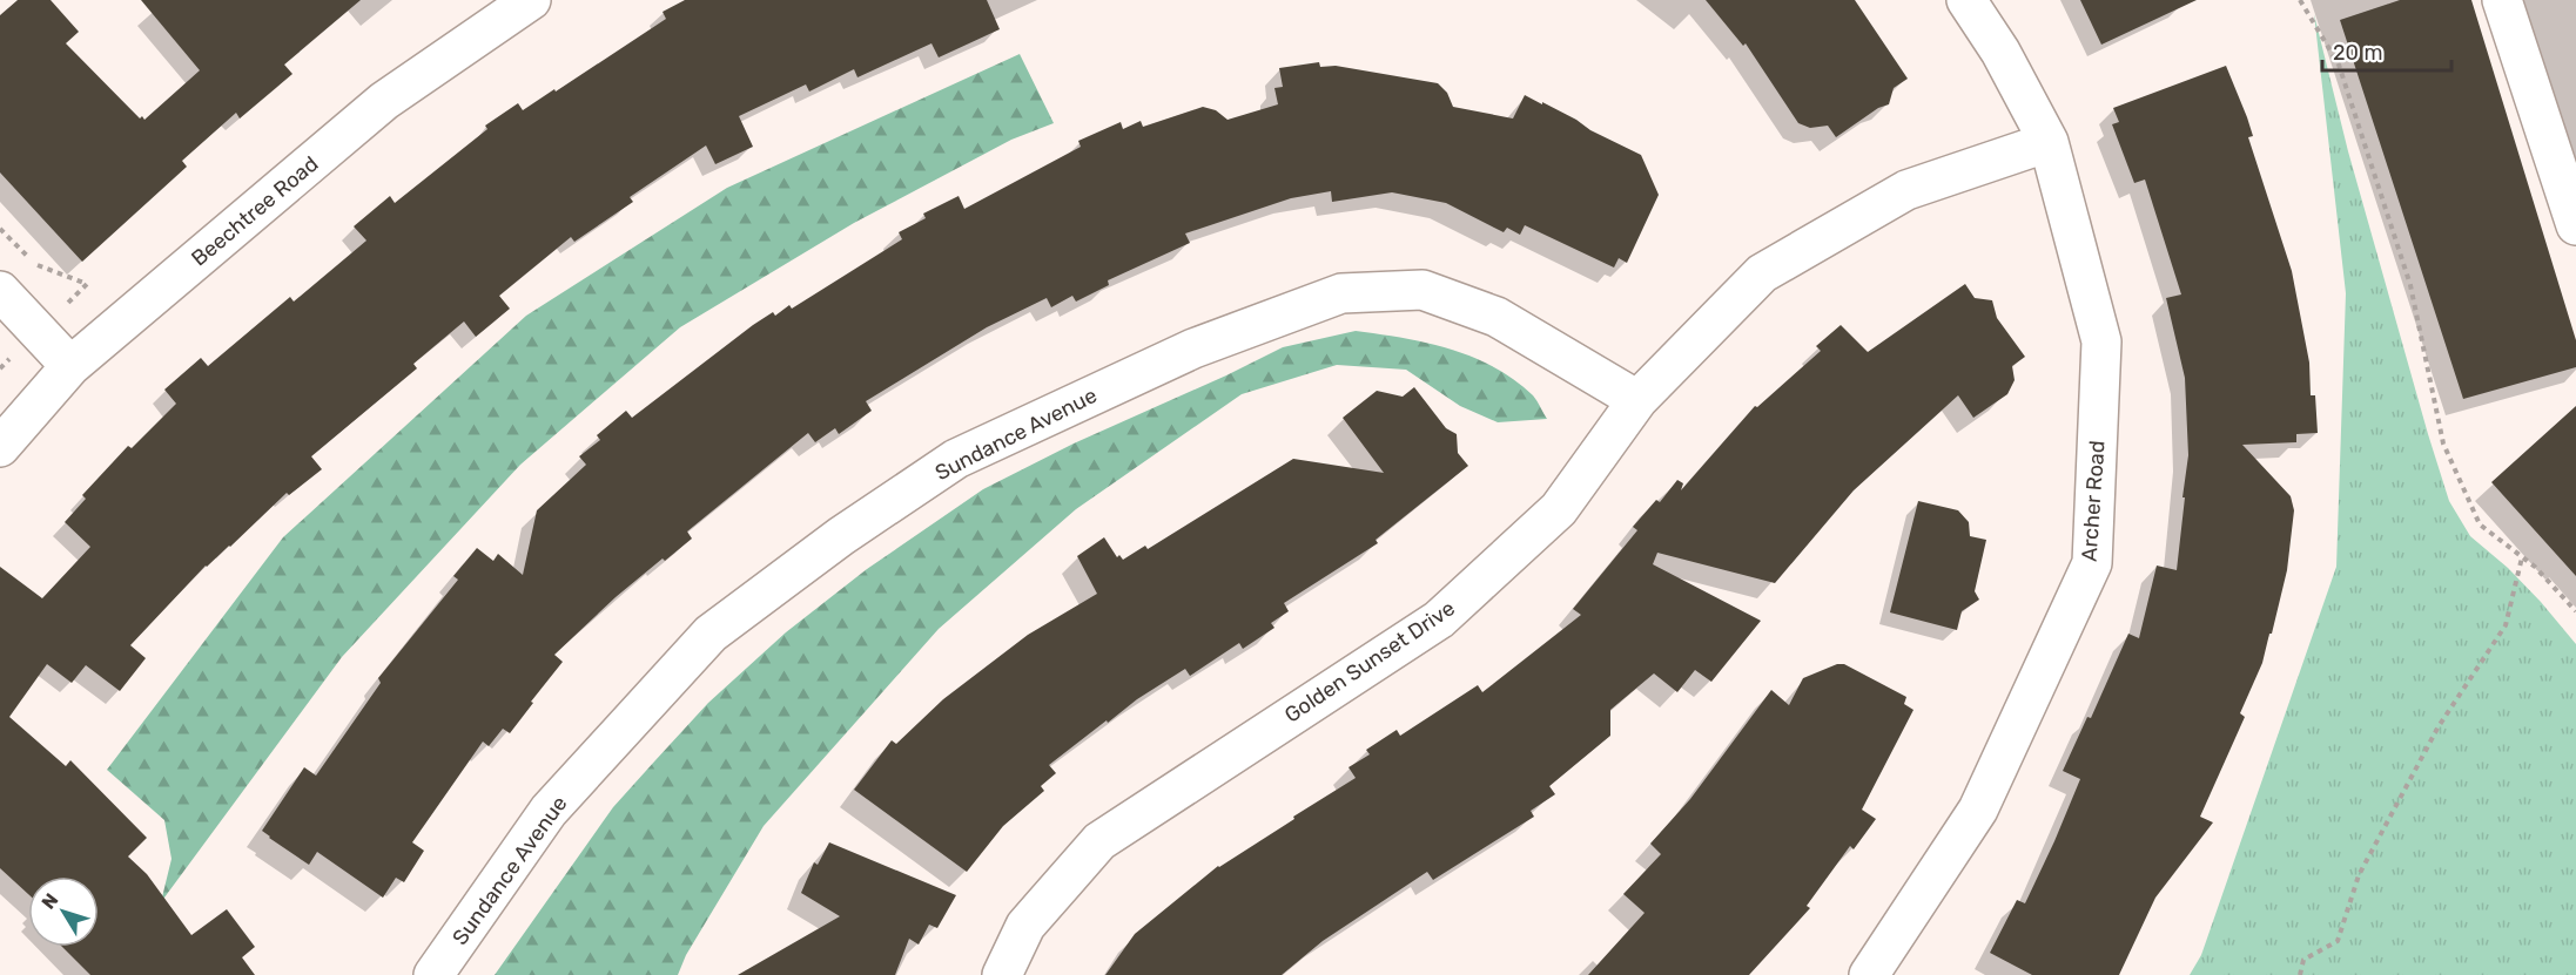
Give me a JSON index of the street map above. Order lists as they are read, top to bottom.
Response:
{
  "streets": {
    "street": [
      "Beechtree Road",
      "Sundance Avenue",
      "Archer Road",
      "Golden Sunset Drive"
    ]
  },
  "crossings": [
    ["Sundance Avenue", "Golden Sunset Drive"],
    ["Archer Road", "Golden Sunset Drive"]
  ],
  "scale_bar": "20 m",
  "north": "top left"
}
